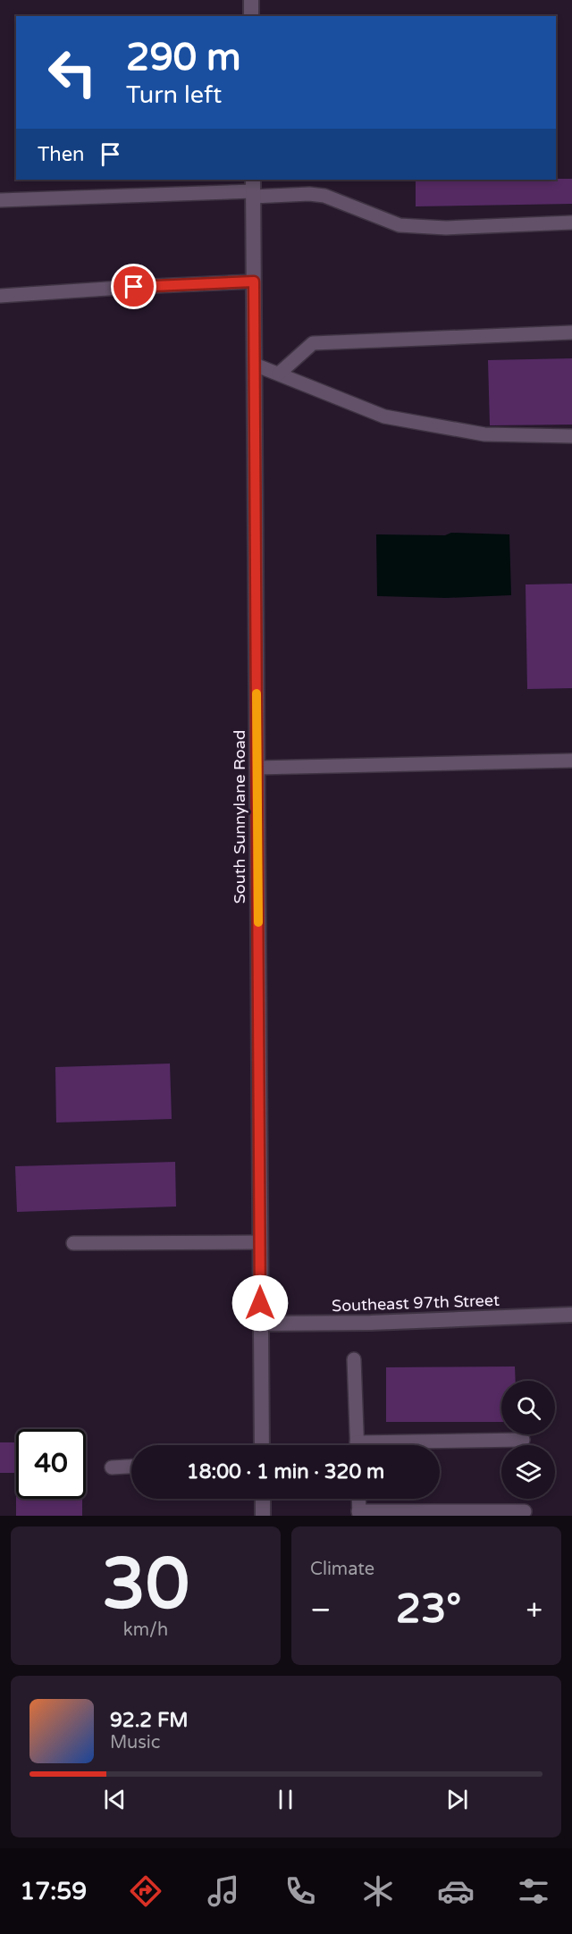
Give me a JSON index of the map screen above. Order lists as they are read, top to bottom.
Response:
{
  "streets": {
    "street": ["South Sunnylane Road", "Southeast 97th Street"]
  },
  "crossings": [
    ["South Sunnylane Road", "Southeast 97th Street"]
  ],
  "page": {
    "turn": ["290 m", "Turn left"],
    "then": "Then",
    "limit": "40",
    "trip": "18:00 · 1 min · 320 m",
    "tile": [
      ["30", "km/h"],
      "Climate"
    ],
    "heat": ["−", "23°", "+"],
    "song": ["92.2 FM", "Music"],
    "tabs": "17:59"
  }
}
